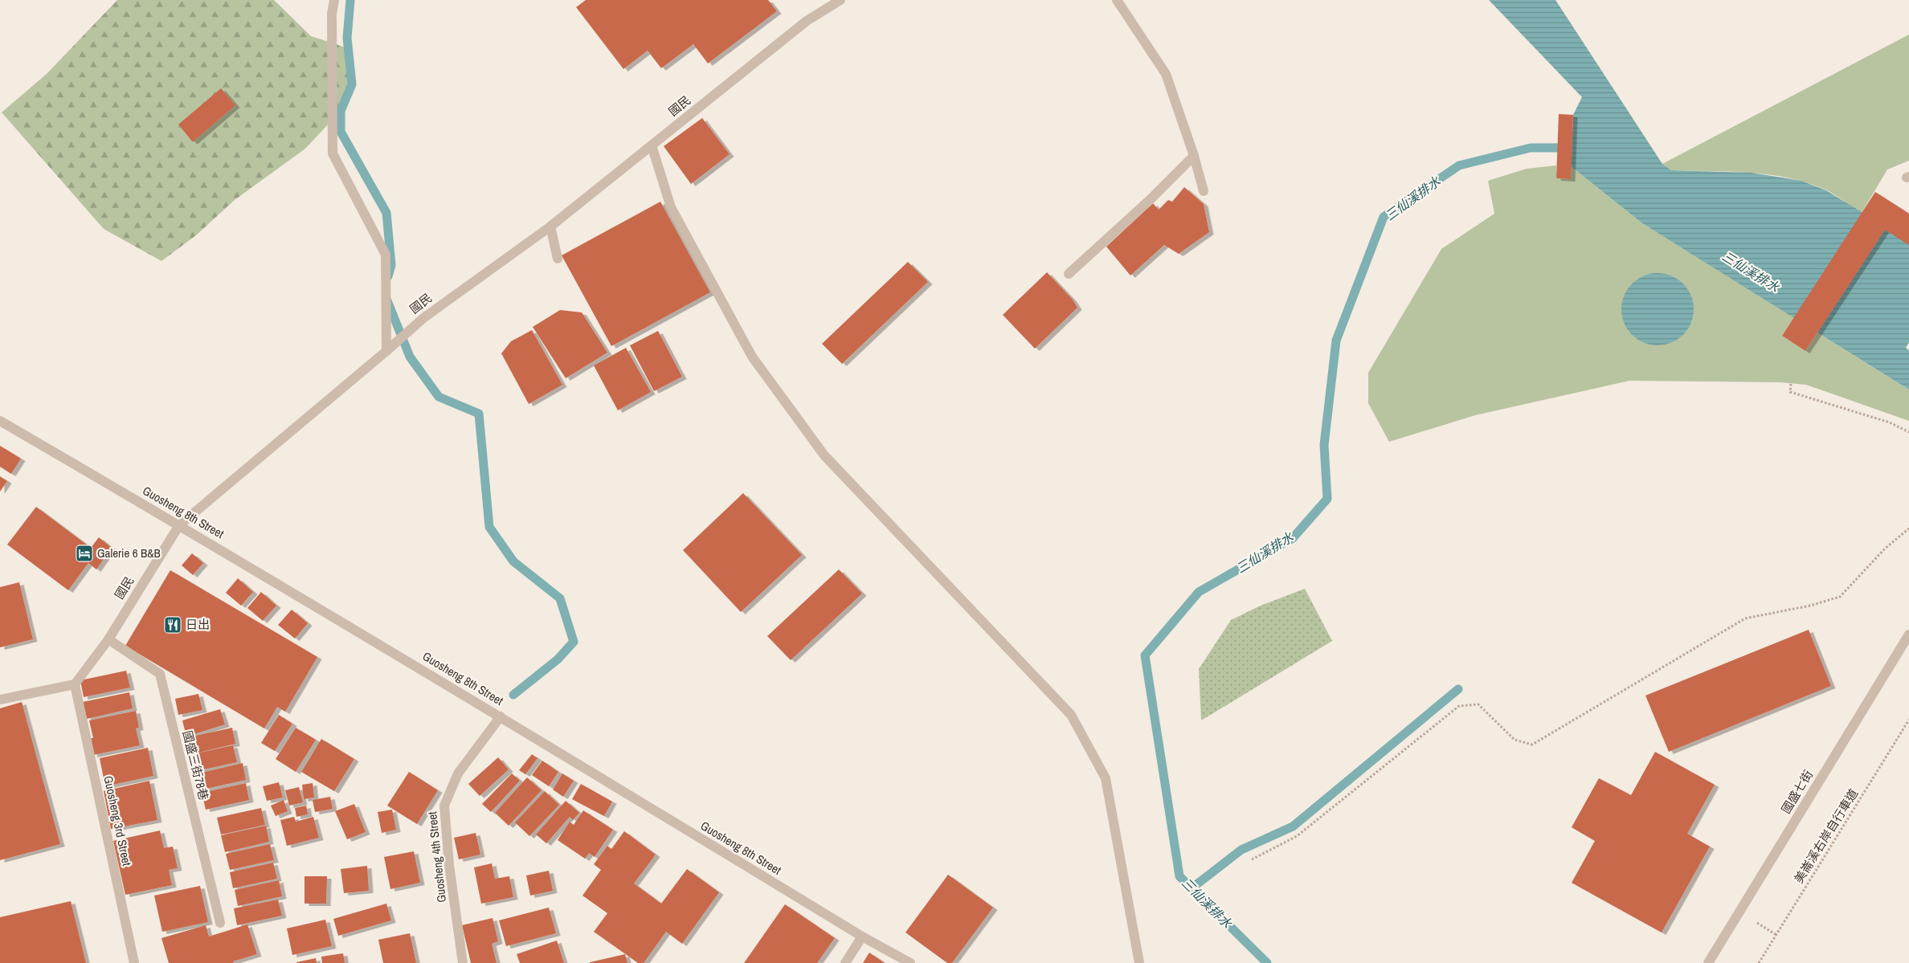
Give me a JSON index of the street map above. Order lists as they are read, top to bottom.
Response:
{
  "streets": {
    "street": [
      "國民",
      "Guosheng 8th Street",
      "國盛三街78巷",
      "國盛七街",
      "Guosheng 3rd Street",
      "Guosheng 4th Street"
    ],
    "path": ["美崙溪右岸自行車道"]
  },
  "crossings": [
    ["國民", "Guosheng 8th Street"],
    ["國民", "國盛三街78巷"],
    ["國民", "Guosheng 3rd Street"],
    ["Guosheng 8th Street", "Guosheng 4th Street"]
  ],
  "water": ["三仙溪排水"],
  "places": {
    "hotel": ["Galerie 6 B&B"],
    "restaurant": ["日出"]
  }
}
